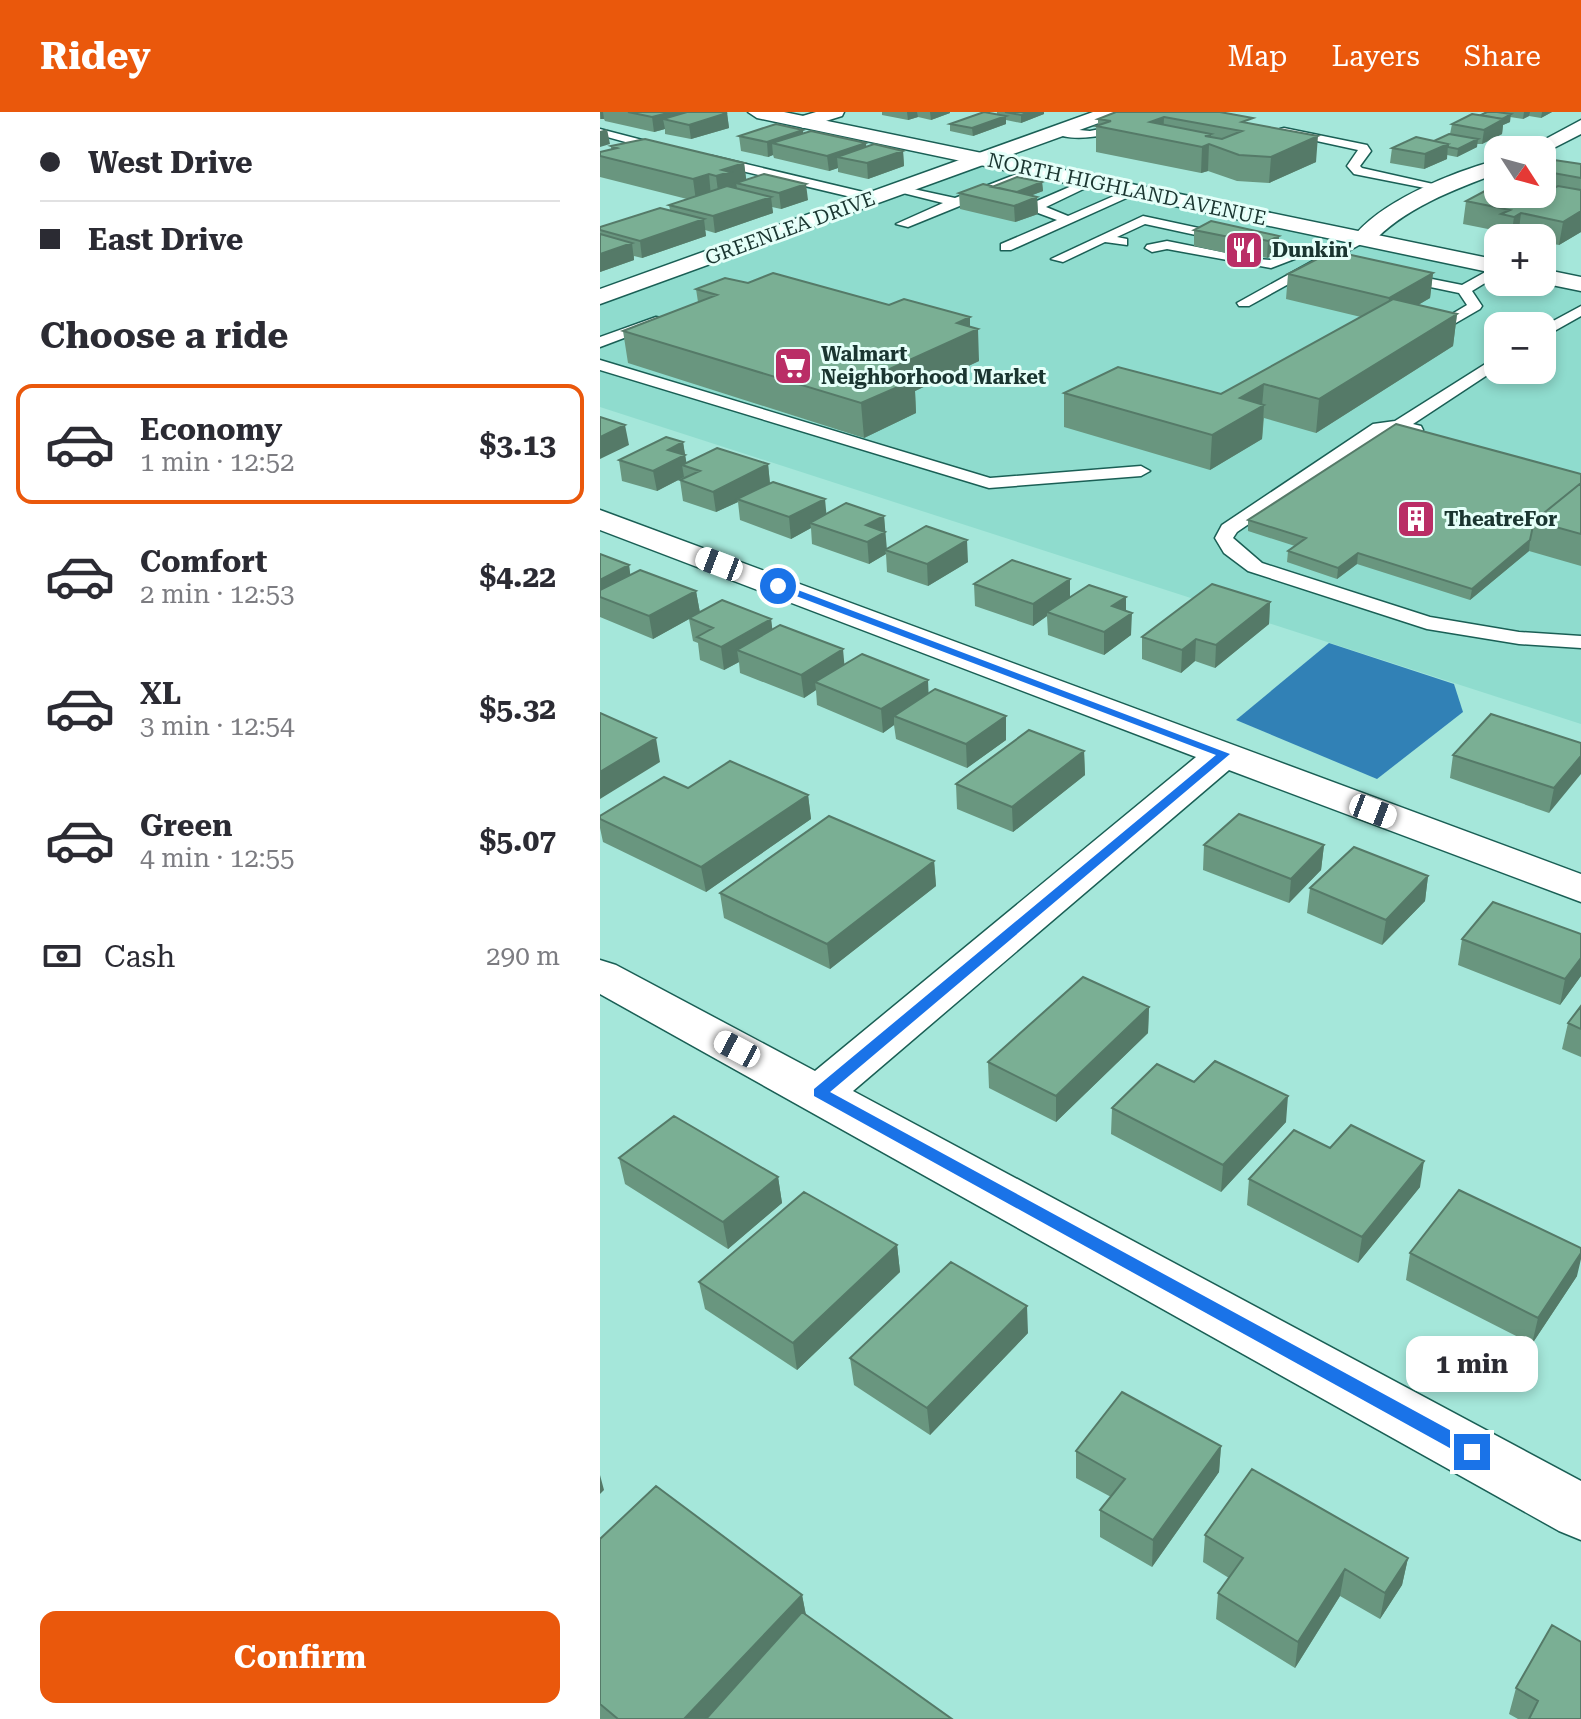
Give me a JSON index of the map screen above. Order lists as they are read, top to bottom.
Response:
{
  "streets": {
    "street": ["NORTH HIGHLAND AVENUE", "GREENLEA DRIVE"]
  },
  "crossings": [
    ["NORTH HIGHLAND AVENUE", "GREENLEA DRIVE"]
  ],
  "places": {
    "restaurant": ["Dunkin'"],
    "supermarket": ["Walmart Neighborhood Market"],
    "building": ["TheatreFor"]
  },
  "north": "bottom right",
  "page": {
    "header": "Ridey",
    "nav": ["Map", "Layers", "Share"],
    "banner": ["West Drive", "East Drive"],
    "map_buttons": ["+", "−"],
    "heading": "Choose a ride",
    "list": [
      {
        "name": "Economy",
        "note": "1 min · 12:52",
        "value": "$3.13"
      },
      {
        "name": "Comfort",
        "note": "2 min · 12:53",
        "value": "$4.22"
      },
      {
        "name": "XL",
        "note": "3 min · 12:54",
        "value": "$5.32"
      },
      {
        "name": "Green",
        "note": "4 min · 12:55",
        "value": "$5.07"
      }
    ],
    "pay": ["Cash", "290 m"],
    "bubble": "1 min",
    "buttons": "Confirm"
  }
}
